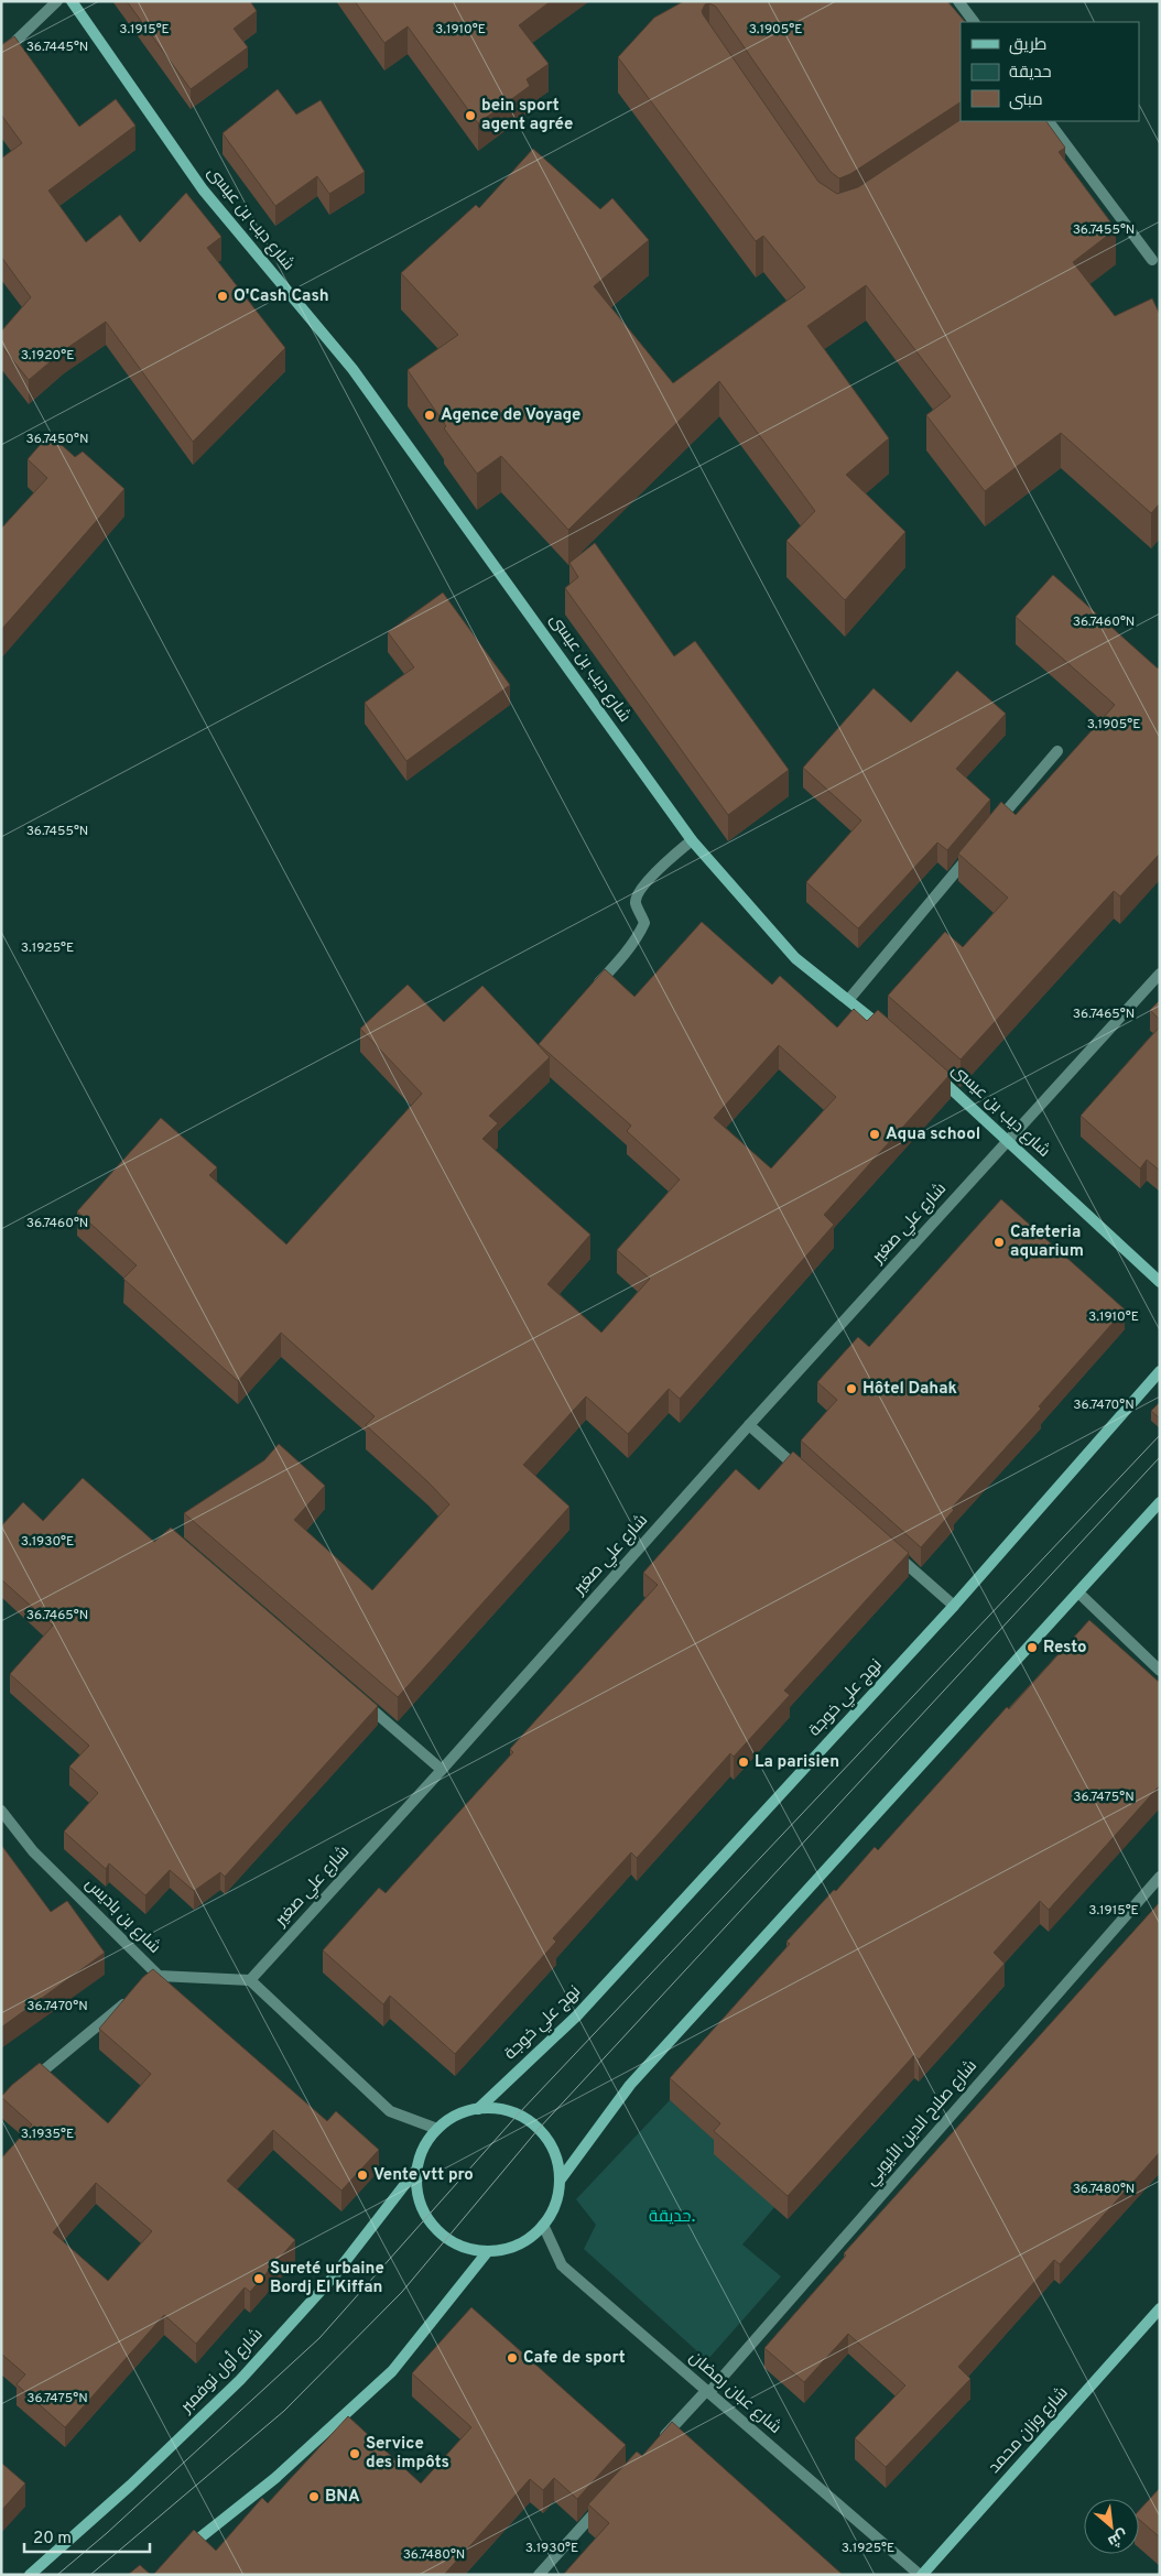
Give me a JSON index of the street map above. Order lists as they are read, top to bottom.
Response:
{
  "streets": {
    "main road": [
      "شارع ديب بن عيسى",
      "نهج علي خوجة",
      "شارع أول نوفمبر",
      "شارع وزان محمد"
    ],
    "street": [
      "شارع علي صغير",
      "شارع بن باديس",
      "شارع صلاح الدين الأيوبي",
      "شارع عبان رمضان"
    ]
  },
  "crossings": [
    ["شارع ديب بن عيسى", "شارع علي صغير"],
    ["شارع علي صغير", "شارع بن باديس"],
    ["نهج علي خوجة", "شارع أول نوفمبر"],
    ["نهج علي خوجة", "شارع عبان رمضان"],
    ["شارع صلاح الدين الأيوبي", "شارع عبان رمضان"],
    ["شارع أول نوفمبر", "شارع عبان رمضان"],
    ["شارع عبان رمضان", "شارع وزان محمد"]
  ],
  "parks": ["حديقة."],
  "places": [
    "bein sport agent agrée",
    "O'Cash Cash",
    "Agence de Voyage",
    "Aqua school",
    "Cafeteria aquarium",
    "Hôtel Dahak",
    "Resto",
    "La parisien",
    "Vente vtt pro",
    "Sureté urbaine Bordj El Kiffan",
    "Cafe de sport",
    "Service des impôts",
    "BNA"
  ],
  "legend": ["طريق", "حديقة", "مبنى"],
  "scale_bar": "20 m",
  "north": "bottom right",
  "coordinates": [
    "3.1915°E",
    "3.1910°E",
    "3.1905°E",
    "36.7445°N",
    "36.7455°N",
    "3.1920°E",
    "36.7450°N",
    "36.7460°N",
    "3.1925°E",
    "36.7465°N",
    "36.7470°N",
    "3.1930°E",
    "36.7475°N",
    "3.1935°E",
    "36.7480°N"
  ]
}
